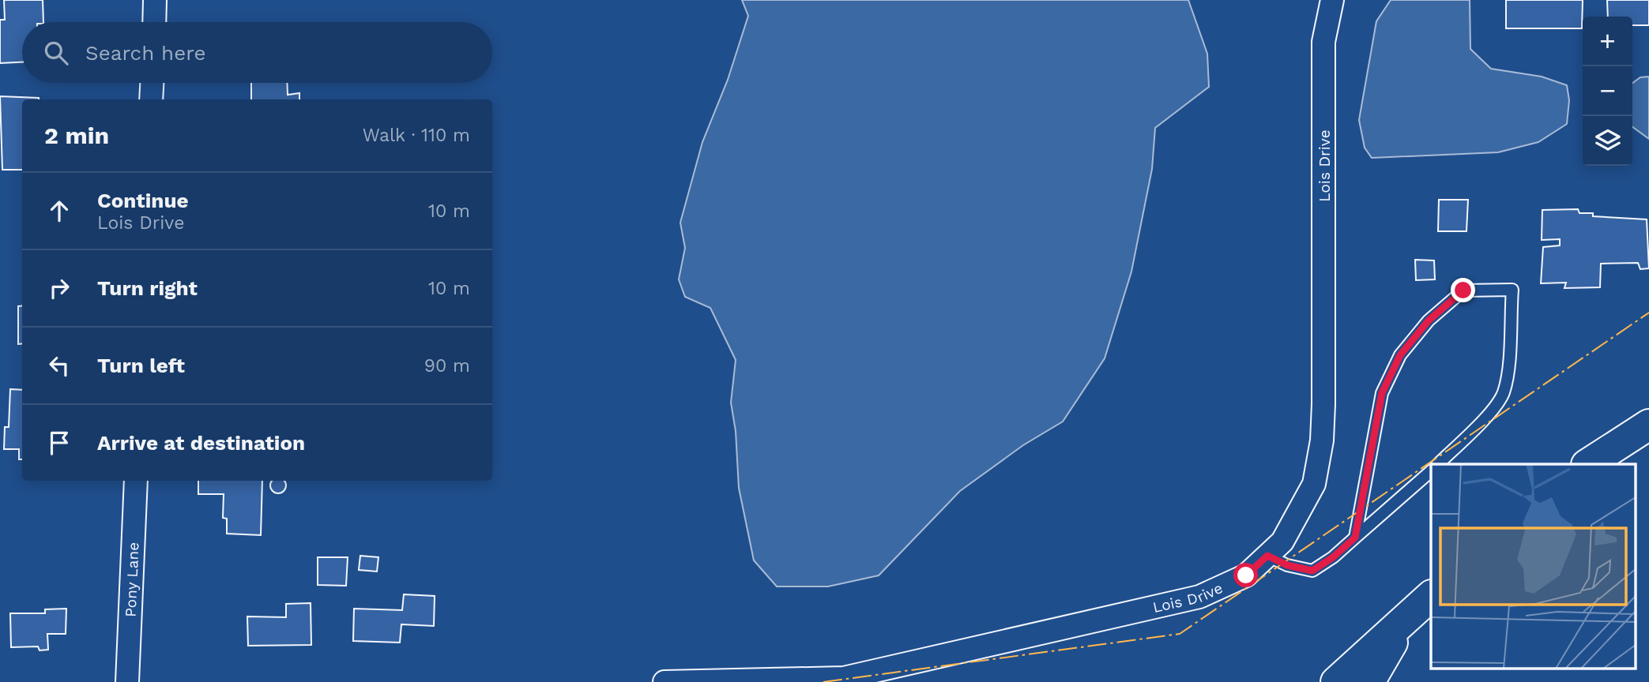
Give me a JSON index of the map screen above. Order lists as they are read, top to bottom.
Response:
{
  "streets": {
    "street": ["Lois Drive", "Pony Lane"]
  },
  "page": {
    "map_buttons": ["+", "−"],
    "search": "Search here",
    "heading": ["2 min", "Walk · 110 m"],
    "list": [
      ["Continue", "Lois Drive", "10 m"],
      ["Turn right", "10 m"],
      ["Turn left", "90 m"],
      "Arrive at destination"
    ]
  }
}
